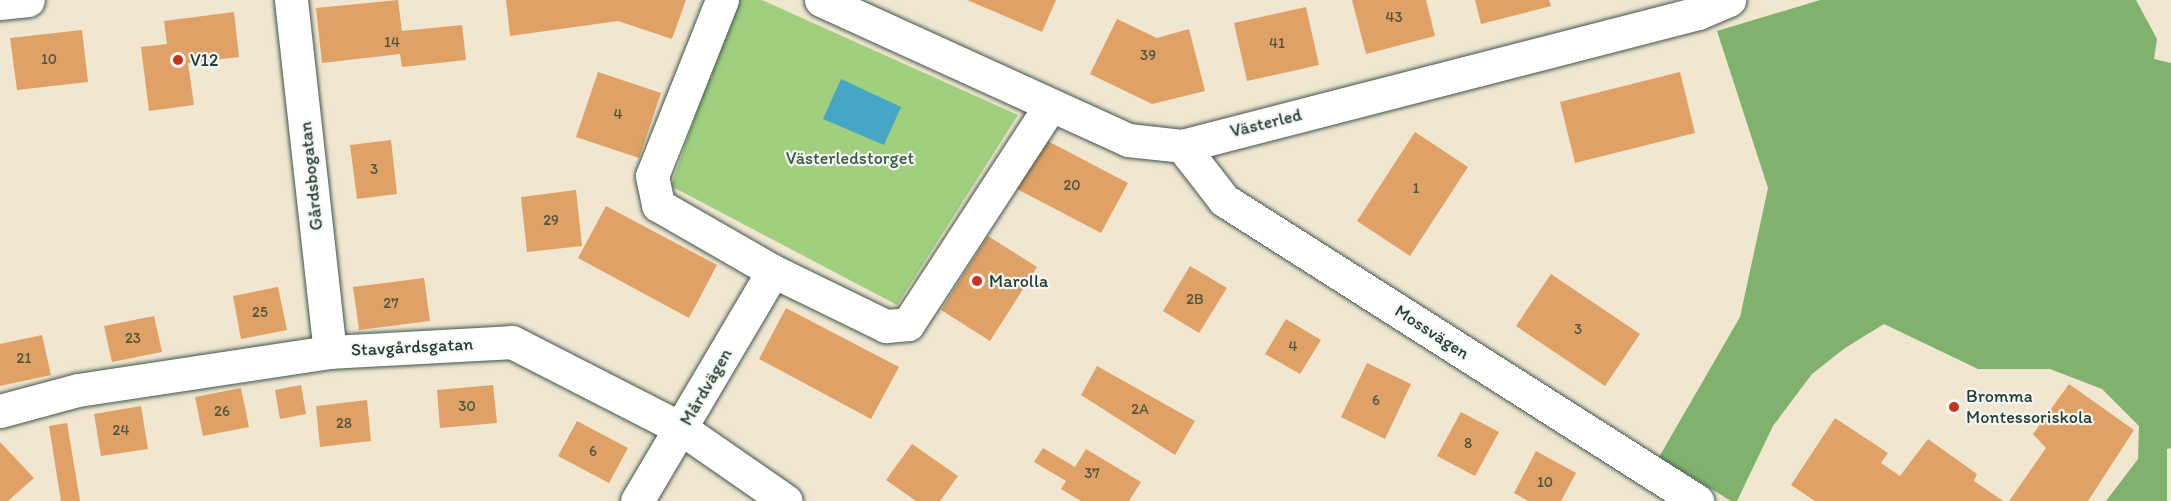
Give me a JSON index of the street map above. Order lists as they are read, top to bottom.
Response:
{
  "streets": {
    "street": [
      "Västerled",
      "Gårdsbogatan",
      "Mossvägen",
      "Stavgårdsgatan",
      "Mårdvägen"
    ]
  },
  "crossings": [
    ["Västerled", "Mossvägen"],
    ["Gårdsbogatan", "Stavgårdsgatan"],
    ["Stavgårdsgatan", "Mårdvägen"]
  ],
  "parks": ["Västerledstorget"],
  "places": ["V12", "Marolla", "Bromma Montessoriskola"],
  "house_numbers": [
    "43",
    "14",
    "41",
    "39",
    "10",
    "4",
    "3",
    "20",
    "1",
    "29",
    "2B",
    "27",
    "25",
    "3",
    "23",
    "4",
    "21",
    "6",
    "30",
    "2A",
    "26",
    "28",
    "24",
    "8",
    "6",
    "37",
    "10"
  ]
}
